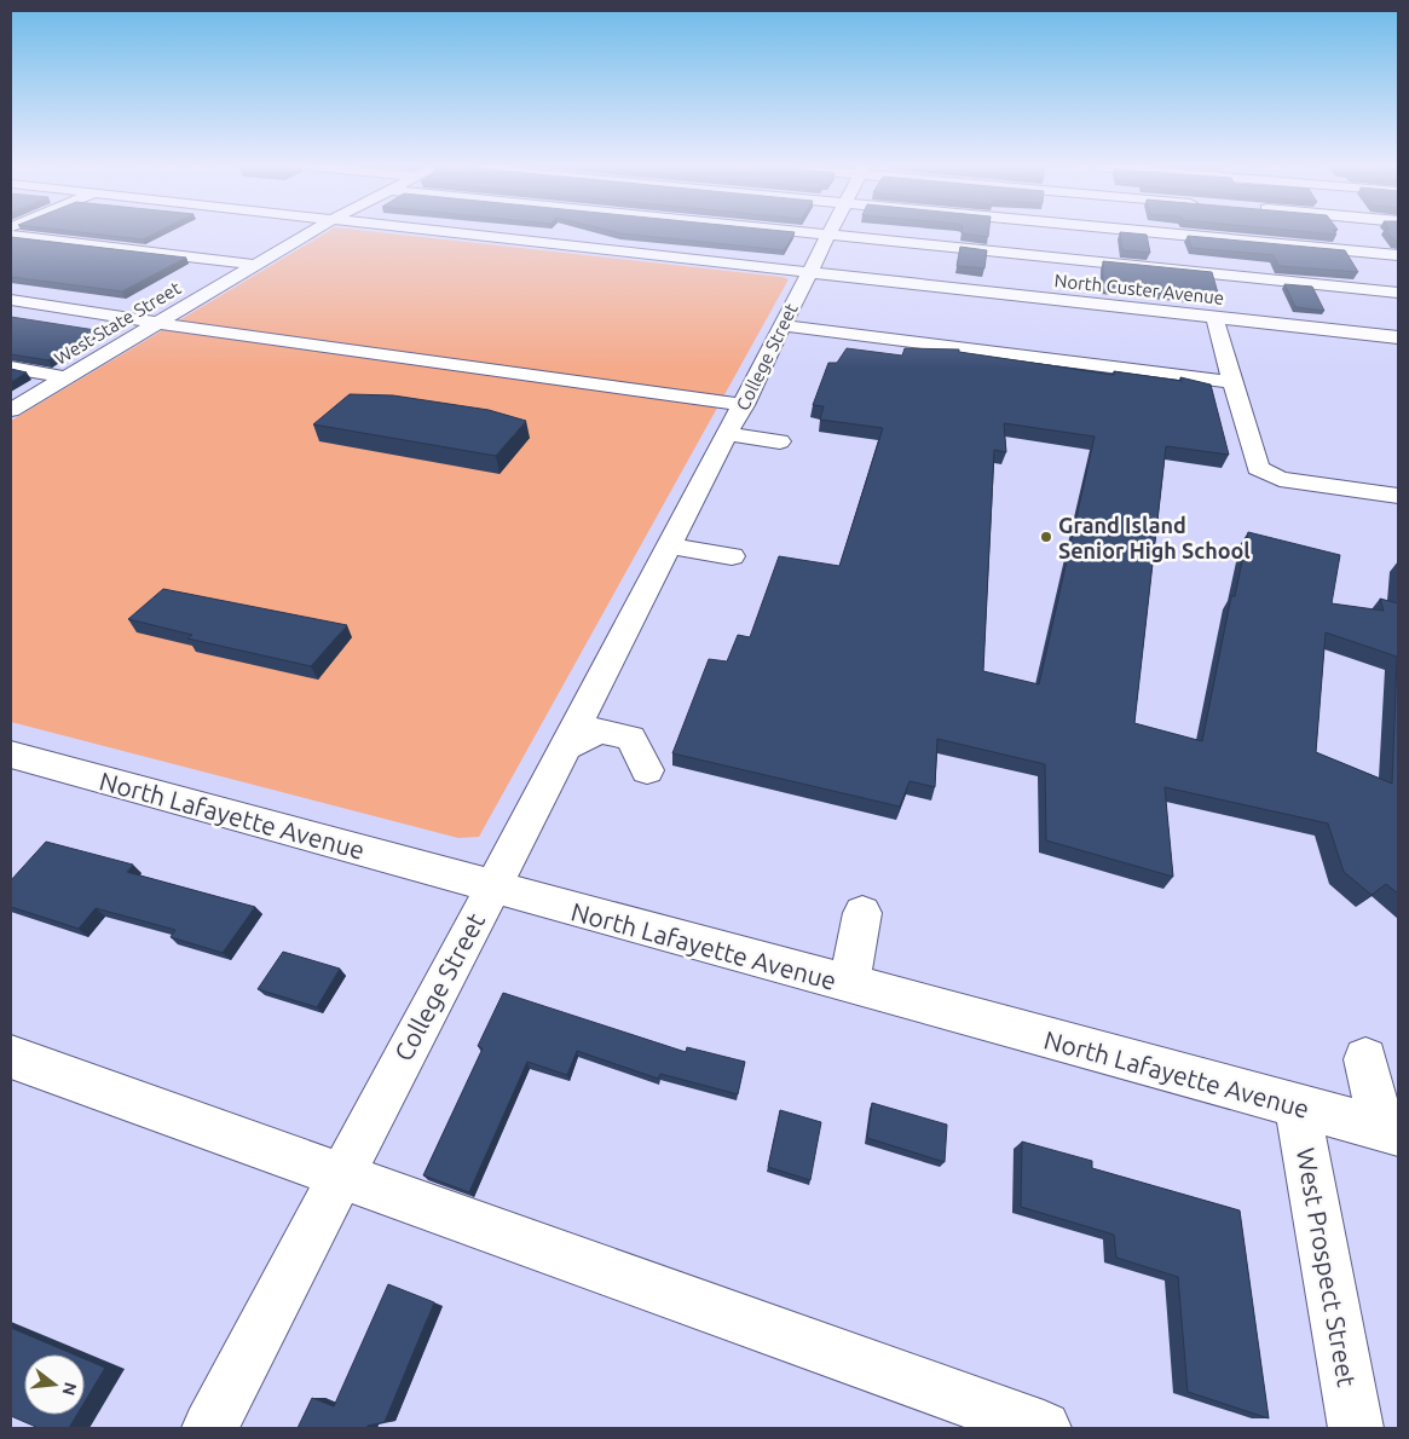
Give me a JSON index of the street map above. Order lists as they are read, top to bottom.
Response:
{
  "streets": {
    "street": [
      "North Custer Avenue",
      "West State Street",
      "College Street",
      "North Lafayette Avenue",
      "West Prospect Street"
    ]
  },
  "crossings": [
    ["North Custer Avenue", "College Street"],
    ["College Street", "North Lafayette Avenue"],
    ["North Lafayette Avenue", "West Prospect Street"]
  ],
  "places": ["Grand Island Senior High School"],
  "north": "right"
}
